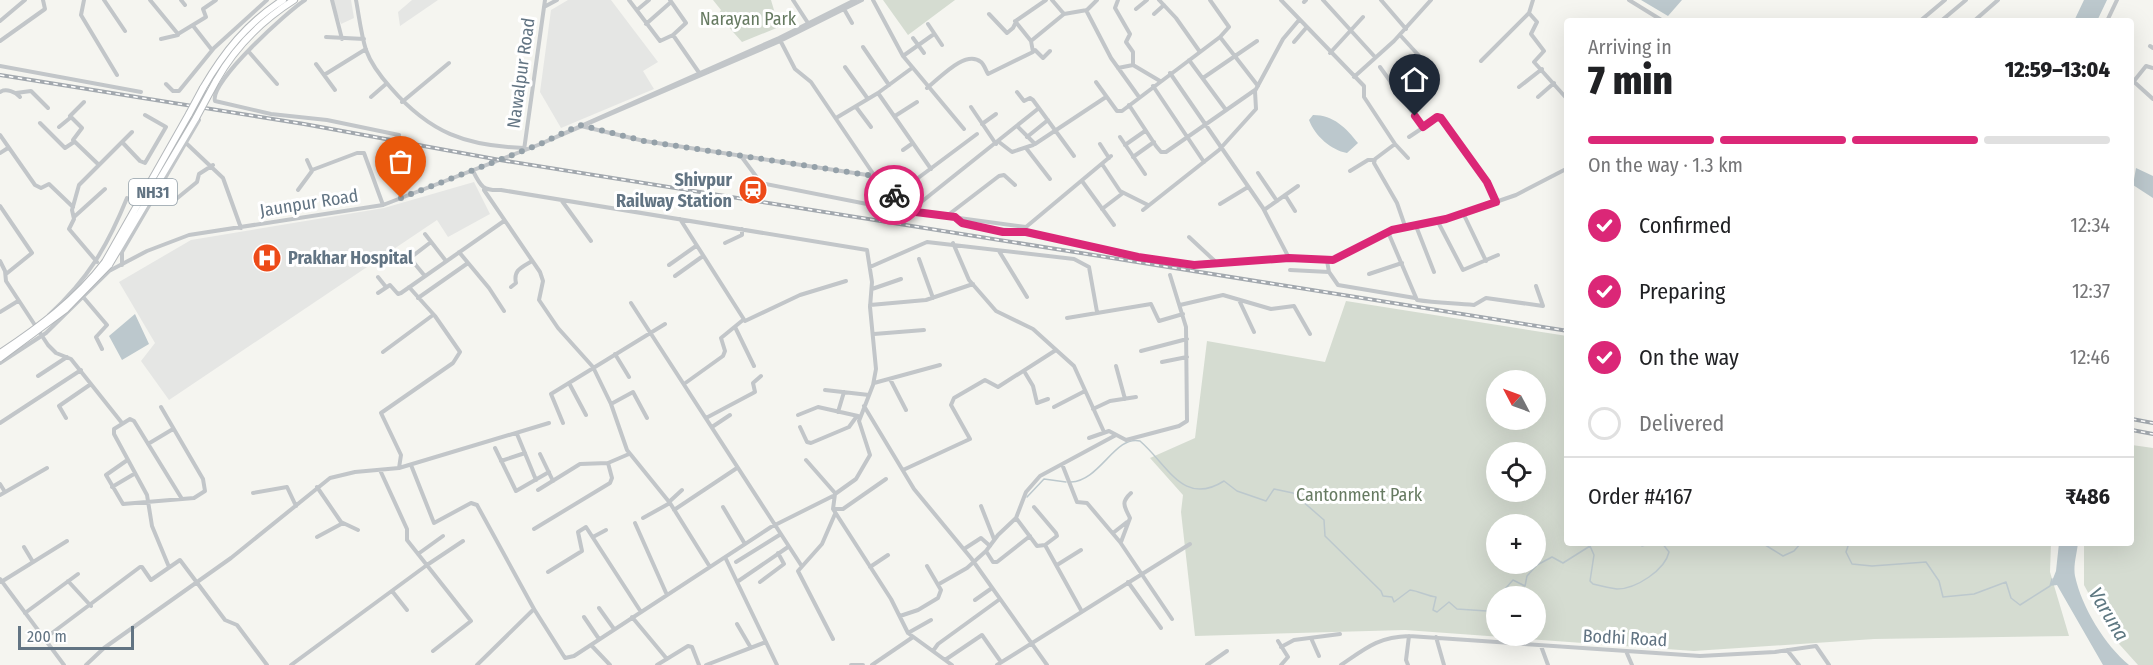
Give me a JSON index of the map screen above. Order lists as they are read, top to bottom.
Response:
{
  "streets": {
    "highway": ["NH31"],
    "street": ["Nawalpur Road", "Jaunpur Road", "Bodhi Road"]
  },
  "crossings": [
    ["Nawalpur Road", "Jaunpur Road"],
    ["NH31", "Jaunpur Road"]
  ],
  "water": ["Varuna"],
  "parks": ["Narayan Park", "Cantonment Park"],
  "places": {
    "station": ["Shivpur Railway Station"],
    "hospital": ["Prakhar Hospital"]
  },
  "scale_bar": "200 m",
  "north": "top left",
  "page": {
    "heading": ["7 min", "Arriving in", "12:59–13:04"],
    "panel": ["Order #4167", "₹486"],
    "bar": "On the way · 1.3 km",
    "list": [
      ["Confirmed", "12:34"],
      ["Preparing", "12:37"],
      ["On the way", "12:46"],
      "Delivered"
    ],
    "map_buttons": ["+", "−"],
    "scale": "200 m"
  }
}
